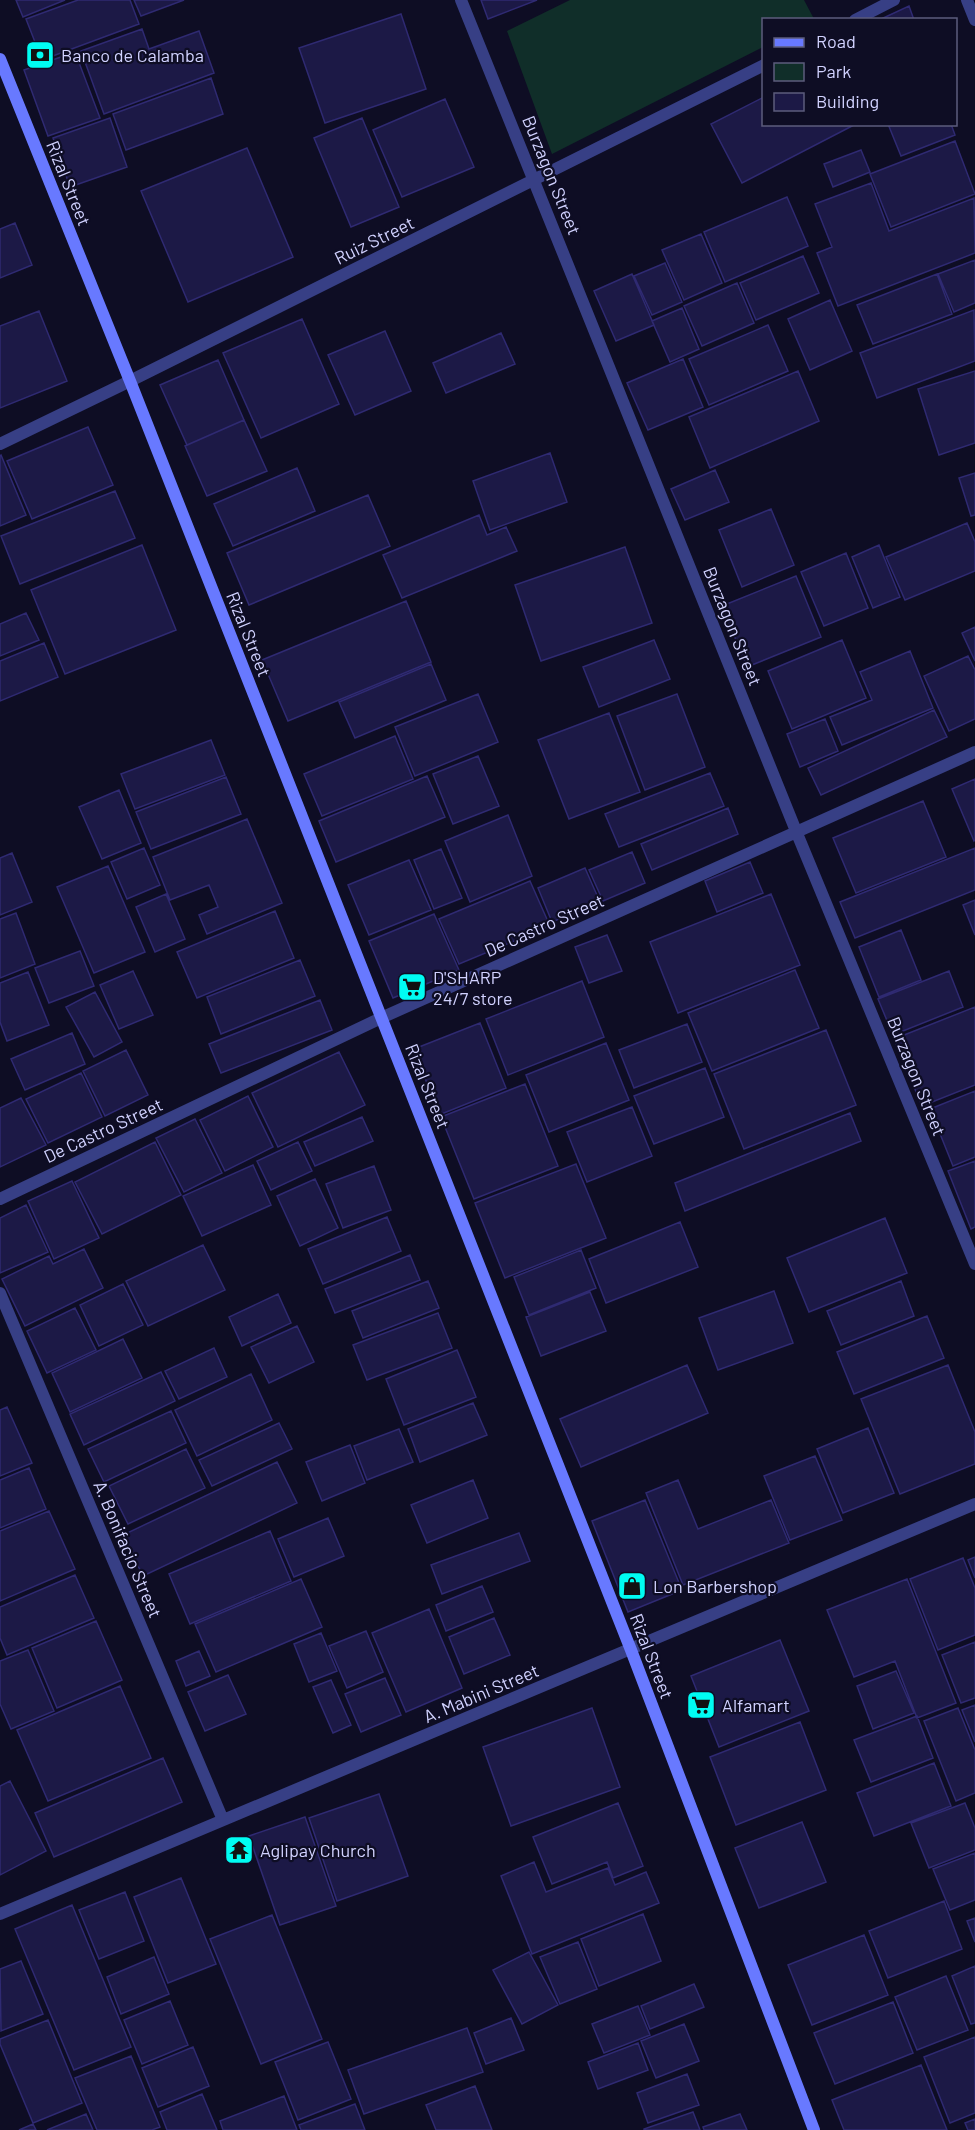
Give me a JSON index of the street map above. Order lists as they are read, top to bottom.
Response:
{
  "streets": {
    "main road": ["Rizal Street"],
    "street": [
      "Burzagon Street",
      "Ruiz Street",
      "De Castro Street",
      "A. Bonifacio Street",
      "A. Mabini Street"
    ]
  },
  "crossings": [
    ["Burzagon Street", "Ruiz Street"],
    ["Burzagon Street", "De Castro Street"],
    ["Rizal Street", "Ruiz Street"],
    ["Rizal Street", "De Castro Street"],
    ["Rizal Street", "A. Mabini Street"],
    ["A. Bonifacio Street", "A. Mabini Street"]
  ],
  "places": {
    "bank": ["Banco de Calamba"],
    "supermarket": ["D'SHARP 24/7 store", "Alfamart"],
    "shop": ["Lon Barbershop"],
    "temple": ["Aglipay Church"]
  },
  "legend": ["Road", "Park", "Building"]
}
